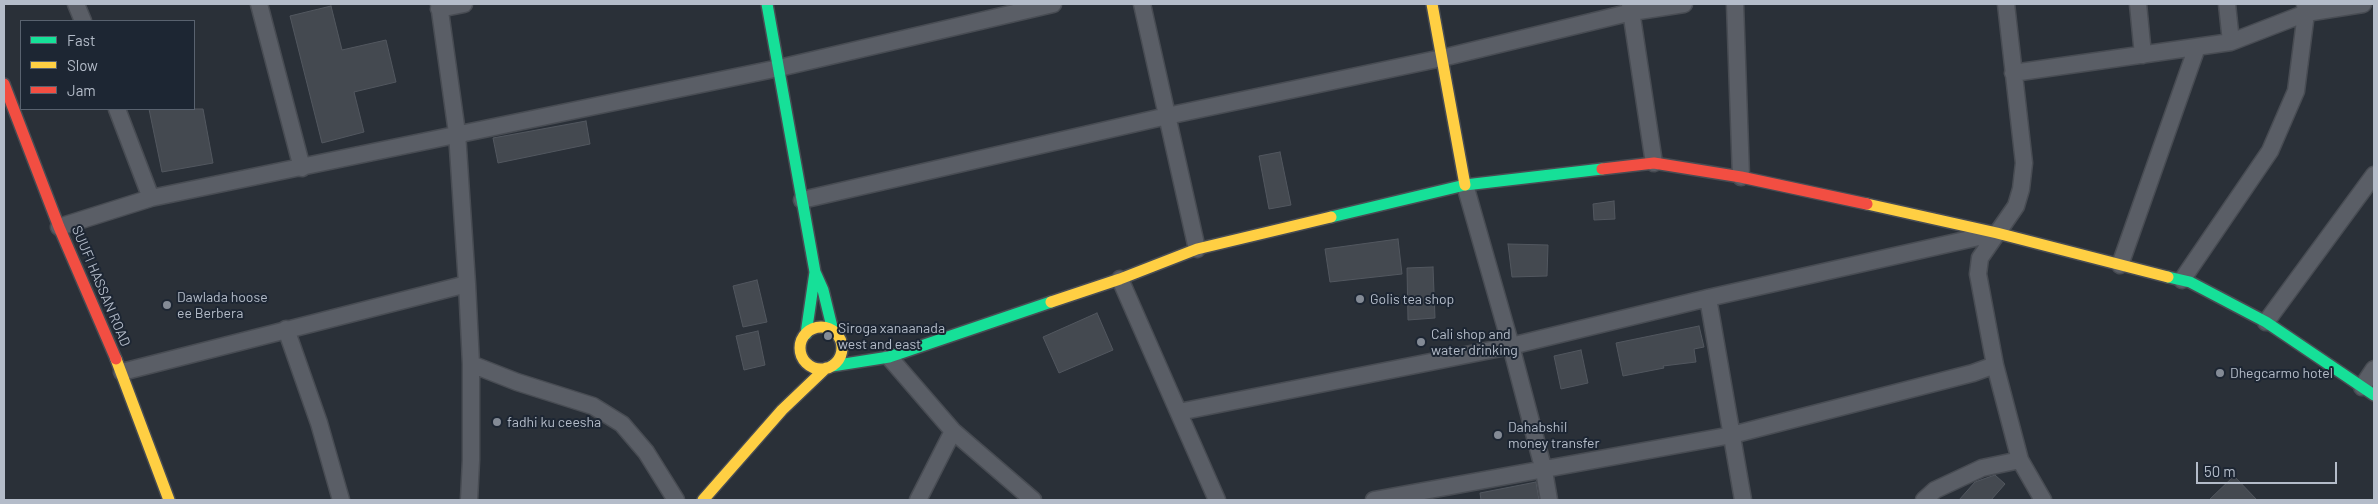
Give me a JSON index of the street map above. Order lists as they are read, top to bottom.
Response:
{
  "streets": {
    "street": ["SUUFI HASSAN ROAD"]
  },
  "places": [
    "Golis tea shop",
    "Dawlada hoose ee Berbera",
    "Siroga xanaanada west and east",
    "Cali shop and water drinking",
    "Dhegcarmo hotel",
    "fadhi ku ceesha",
    "Dahabshil money transfer"
  ],
  "legend": ["Fast", "Slow", "Jam"],
  "scale_bar": "50 m"
}
